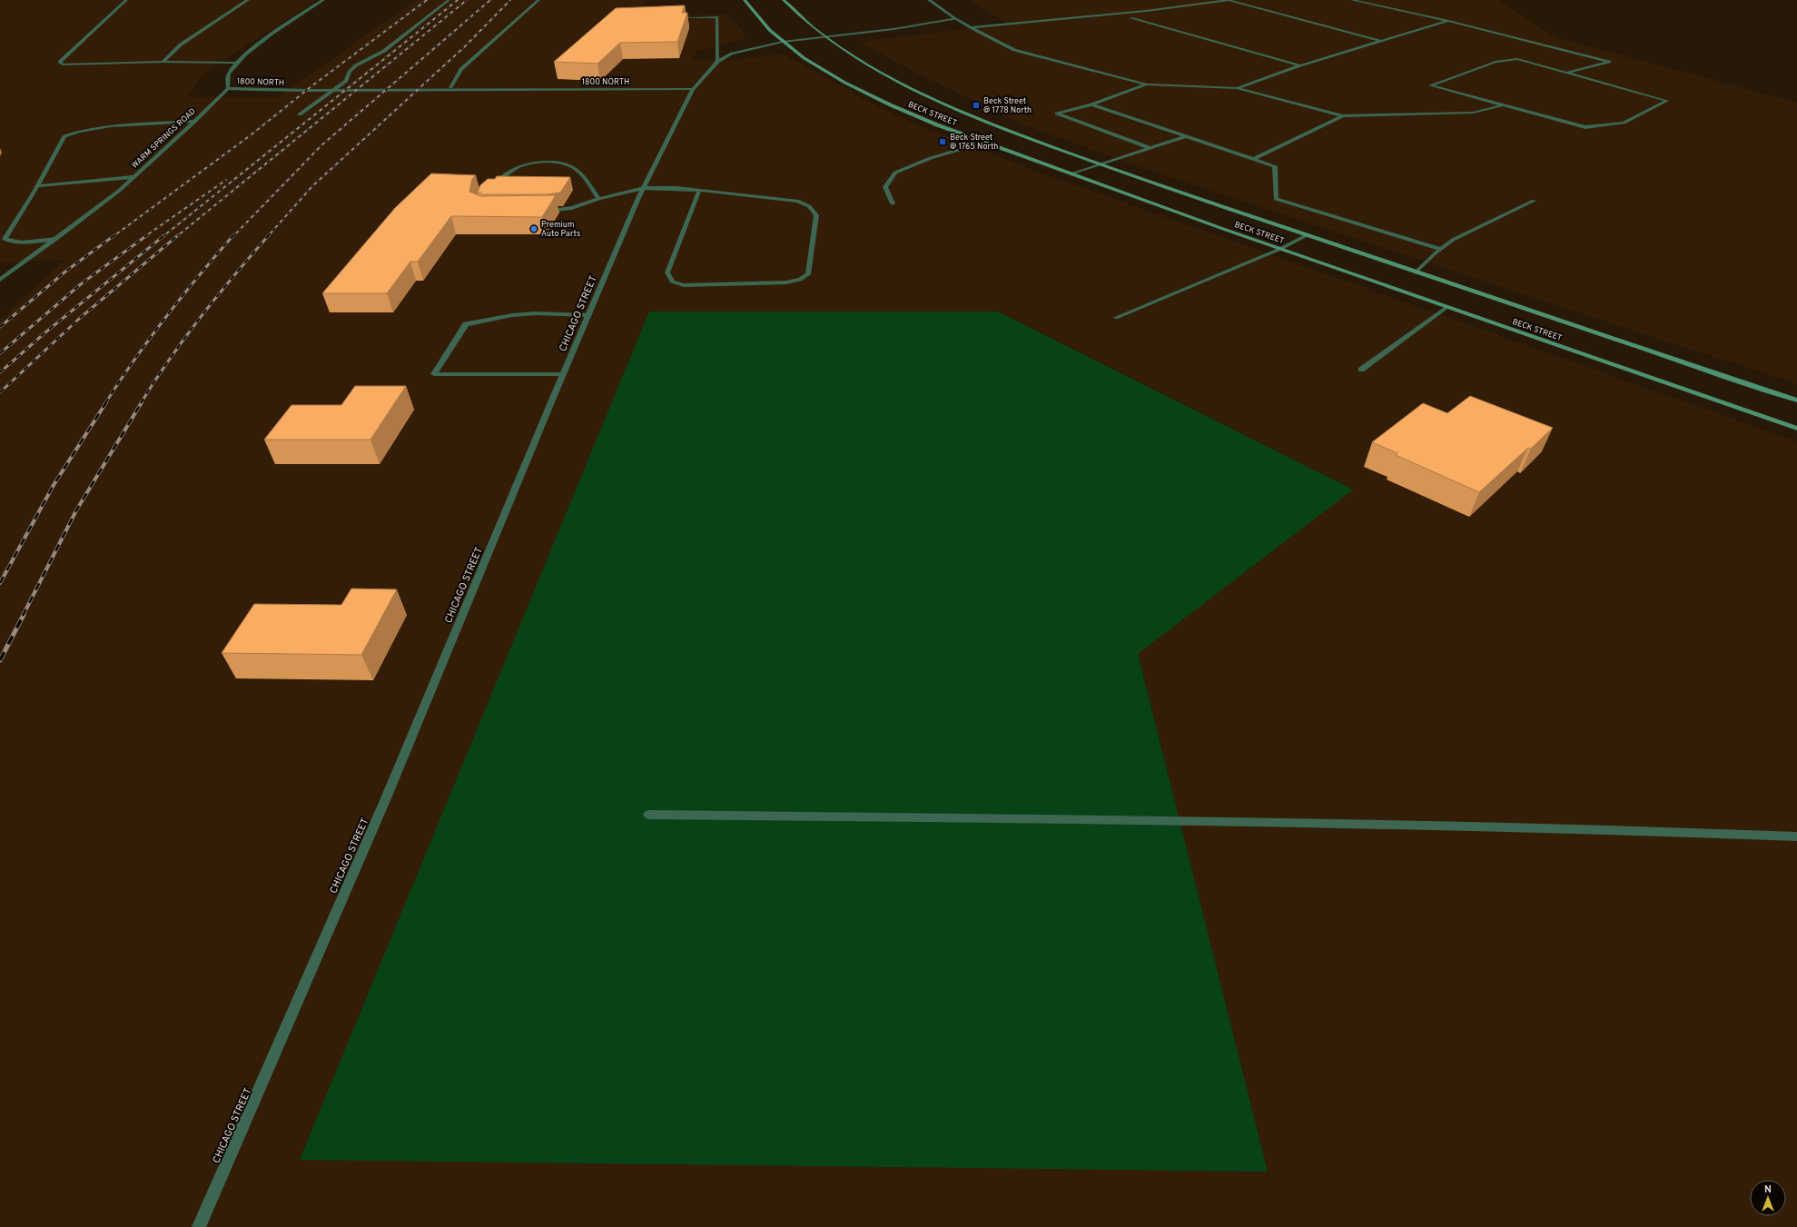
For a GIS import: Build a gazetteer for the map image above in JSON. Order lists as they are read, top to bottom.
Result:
{
  "streets": {
    "main road": ["BECK STREET"],
    "street": ["1800 NORTH", "WARM SPRINGS ROAD", "CHICAGO STREET"]
  },
  "crossings": [
    ["1800 NORTH", "WARM SPRINGS ROAD"],
    ["1800 NORTH", "CHICAGO STREET"],
    ["BECK STREET", "CHICAGO STREET"]
  ],
  "places": {
    "transit": ["Beck Street @ 1778 North", "Beck Street @ 1765 North"],
    "other": ["Premium Auto Parts"]
  },
  "north": "top"
}
